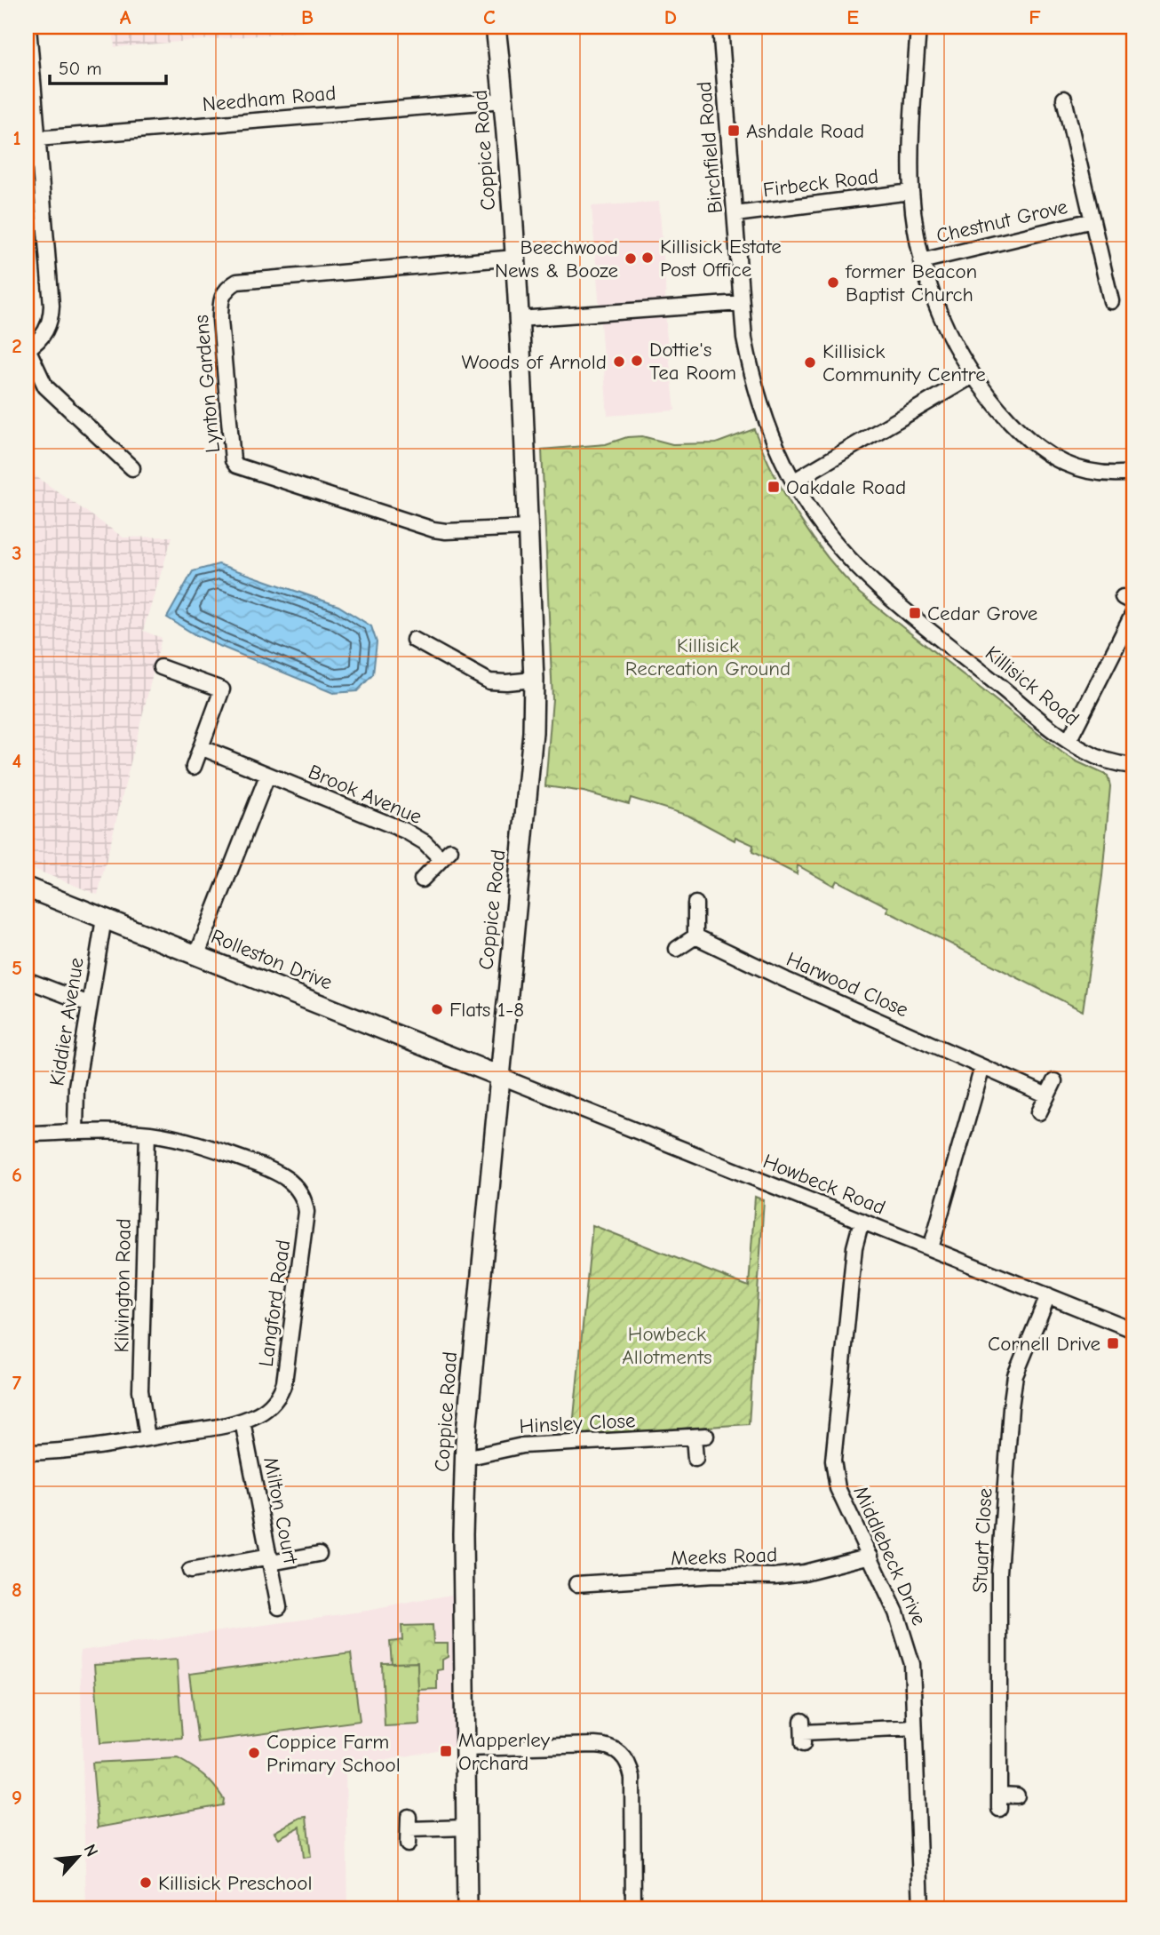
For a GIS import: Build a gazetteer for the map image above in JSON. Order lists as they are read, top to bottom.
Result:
{
  "streets": {
    "street": [
      "Needham Road",
      "Birchfield Road",
      "Coppice Road",
      "Firbeck Road",
      "Chestnut Grove",
      "Lynton Gardens",
      "Killisick Road",
      "Brook Avenue",
      "Rolleston Drive",
      "Harwood Close",
      "Kiddier Avenue",
      "Howbeck Road",
      "Kilvington Road",
      "Langford Road",
      "Hinsley Close",
      "Milton Court",
      "Stuart Close",
      "Middlebeck Drive",
      "Meeks Road"
    ]
  },
  "crossings": [
    ["Needham Road", "Coppice Road"],
    ["Birchfield Road", "Firbeck Road"],
    ["Birchfield Road", "Killisick Road"],
    ["Coppice Road", "Lynton Gardens"],
    ["Coppice Road", "Rolleston Drive"],
    ["Coppice Road", "Howbeck Road"],
    ["Coppice Road", "Hinsley Close"],
    ["Rolleston Drive", "Kiddier Avenue"],
    ["Rolleston Drive", "Howbeck Road"],
    ["Kiddier Avenue", "Langford Road"],
    ["Howbeck Road", "Stuart Close"],
    ["Howbeck Road", "Middlebeck Drive"],
    ["Kilvington Road", "Langford Road"],
    ["Langford Road", "Milton Court"],
    ["Middlebeck Drive", "Meeks Road"]
  ],
  "parks": ["Killisick Recreation Ground", "Howbeck Allotments"],
  "places": {
    "transit": [
      "Ashdale Road",
      "Oakdale Road",
      "Cedar Grove",
      "Cornell Drive",
      "Mapperley Orchard"
    ],
    "other": [
      "Killisick Estate Post Office",
      "Beechwood News & Booze",
      "former Beacon Baptist Church",
      "Dottie's Tea Room",
      "Woods of Arnold",
      "Killisick Community Centre",
      "Flats 1-8",
      "Coppice Farm Primary School",
      "Killisick Preschool"
    ]
  },
  "scale_bar": "50 m",
  "north": "top right",
  "grid": {
    "columns": [
      "A",
      "B",
      "C",
      "D",
      "E",
      "F"
    ],
    "rows": [
      "1",
      "2",
      "3",
      "4",
      "5",
      "6",
      "7",
      "8",
      "9"
    ]
  }
}
